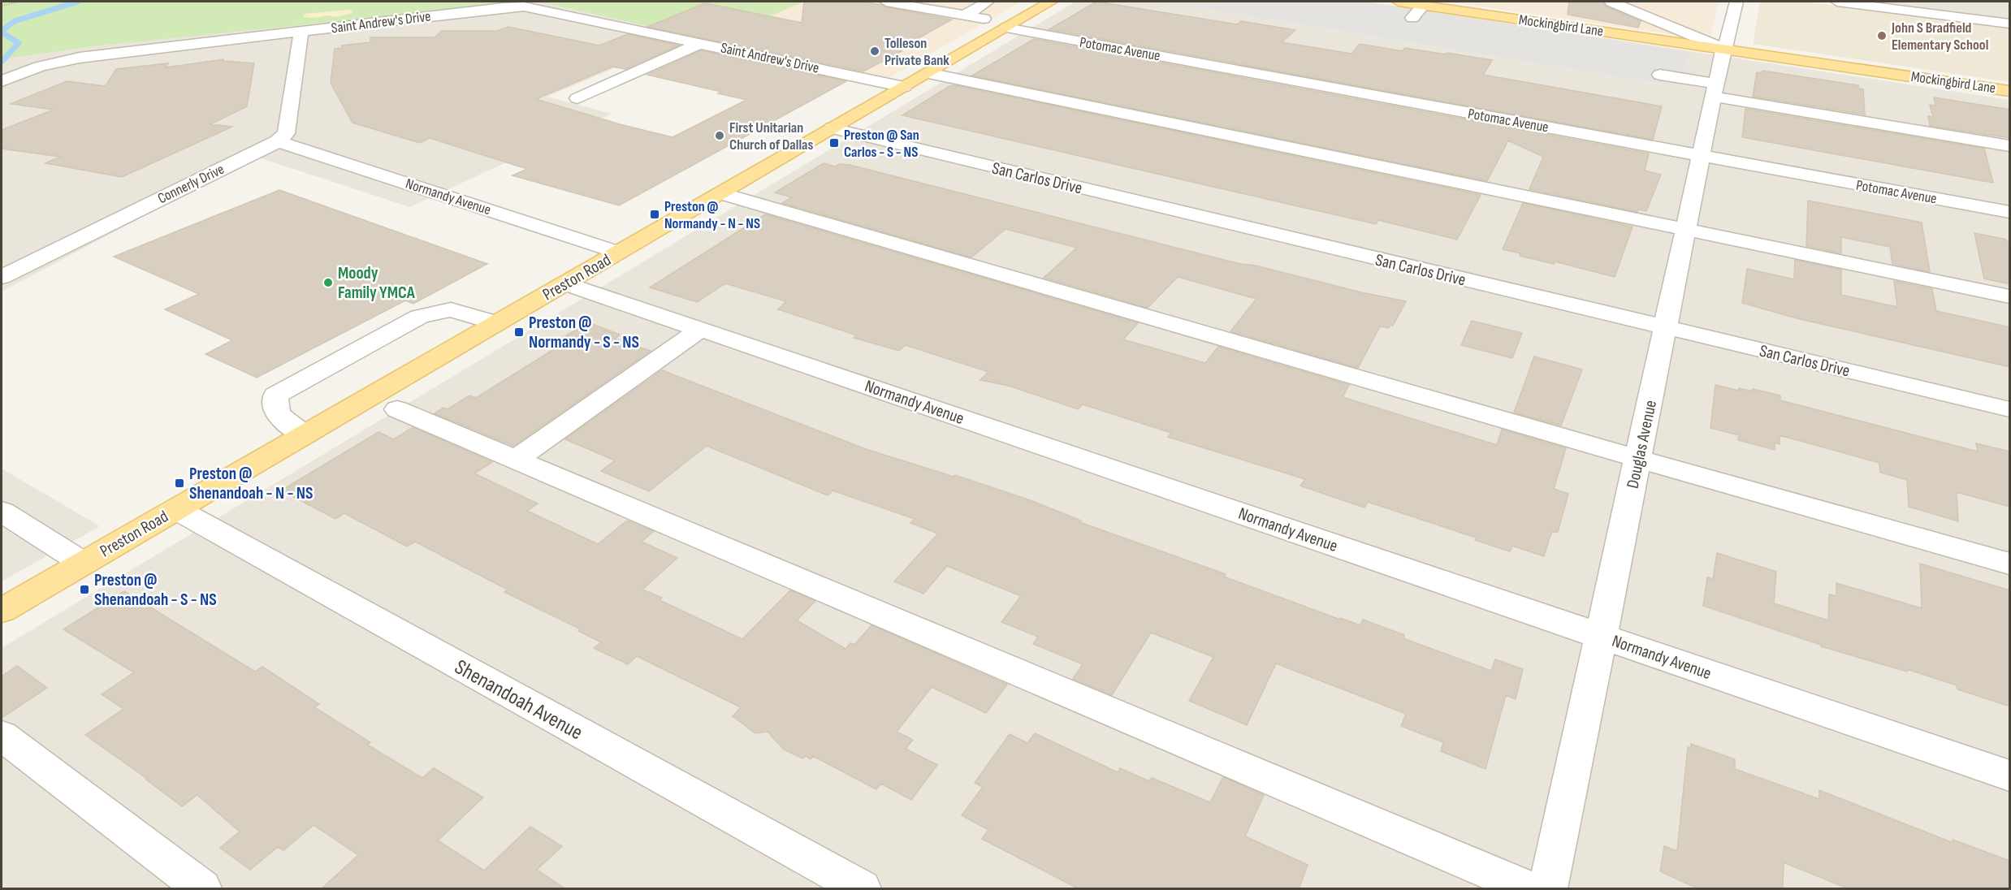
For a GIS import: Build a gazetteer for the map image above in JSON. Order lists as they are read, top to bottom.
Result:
{
  "streets": {
    "main road": ["Mockingbird Lane", "Preston Road"],
    "street": [
      "Saint Andrew's Drive",
      "Potomac Avenue",
      "San Carlos Drive",
      "Connerly Drive",
      "Normandy Avenue",
      "Douglas Avenue",
      "Shenandoah Avenue"
    ]
  },
  "crossings": [
    ["Saint Andrew's Drive", "Preston Road"],
    ["Mockingbird Lane", "Douglas Avenue"],
    ["Potomac Avenue", "Preston Road"],
    ["Potomac Avenue", "Douglas Avenue"],
    ["San Carlos Drive", "Preston Road"],
    ["San Carlos Drive", "Douglas Avenue"],
    ["Connerly Drive", "Normandy Avenue"],
    ["Normandy Avenue", "Preston Road"],
    ["Normandy Avenue", "Douglas Avenue"],
    ["Preston Road", "Shenandoah Avenue"]
  ],
  "places": {
    "other": [
      "John S Bradfield Elementary School",
      "Tolleson Private Bank",
      "First Unitarian Church of Dallas",
      "Moody Family YMCA"
    ],
    "transit": [
      "Preston @ San Carlos - S - NS",
      "Preston @ Normandy - N - NS",
      "Preston @ Normandy - S - NS",
      "Preston @ Shenandoah - N - NS",
      "Preston @ Shenandoah - S - NS"
    ]
  }
}
